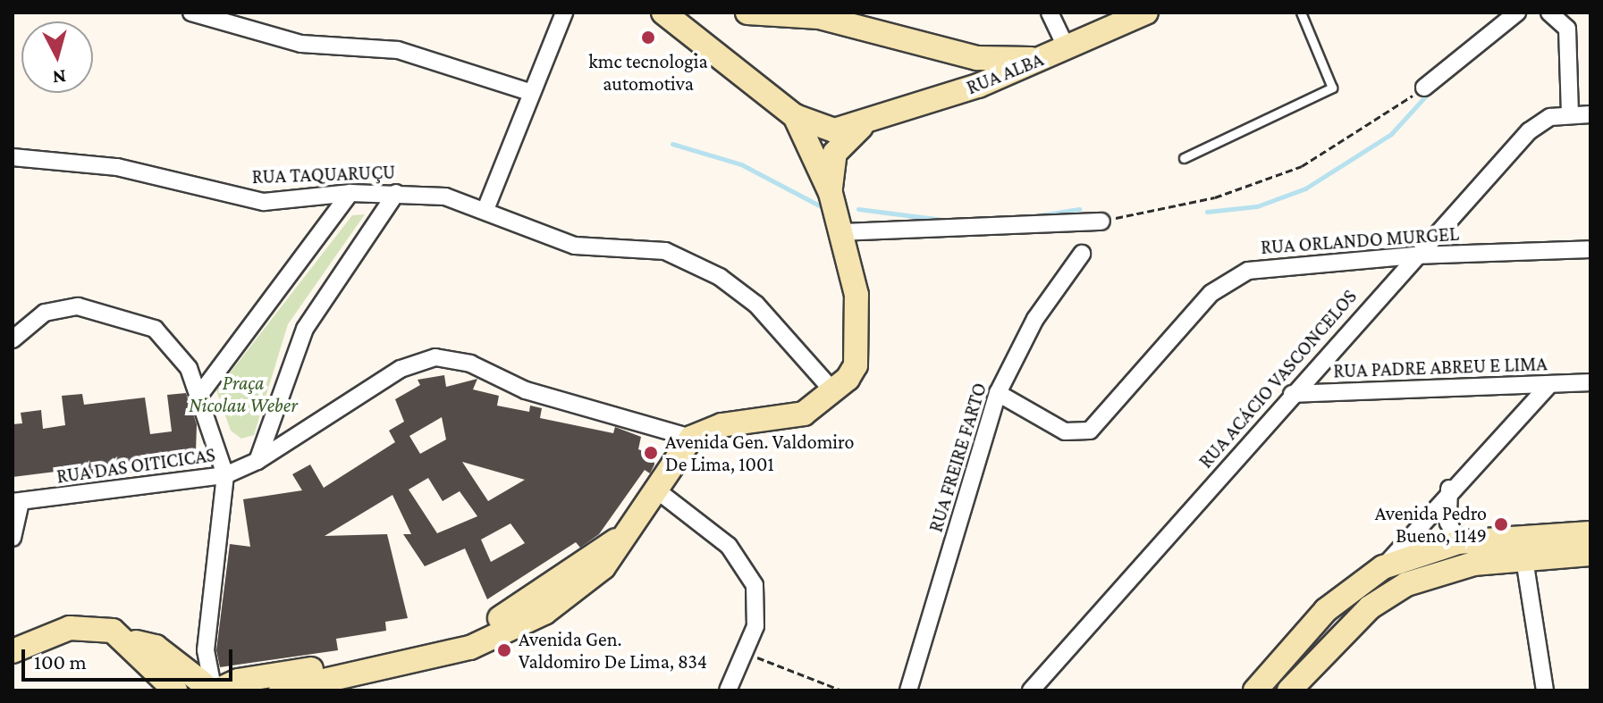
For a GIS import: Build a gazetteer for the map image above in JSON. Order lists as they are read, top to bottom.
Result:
{
  "streets": {
    "street": [
      "RUA ALBA",
      "RUA TAQUARUÇU",
      "RUA ORLANDO MURGEL",
      "RUA PADRE ABREU E LIMA",
      "RUA ACÁCIO VASCONCELOS",
      "RUA FREIRE FARTO",
      "RUA DAS OITICICAS"
    ]
  },
  "crossings": [
    ["RUA ORLANDO MURGEL", "RUA ACÁCIO VASCONCELOS"],
    ["RUA ORLANDO MURGEL", "RUA FREIRE FARTO"],
    ["RUA PADRE ABREU E LIMA", "RUA ACÁCIO VASCONCELOS"]
  ],
  "parks": ["Praça Nicolau Weber"],
  "places": [
    "kmc tecnologia automotiva",
    "Avenida Gen. Valdomiro De Lima, 1001",
    "Avenida Pedro Bueno, 1149",
    "Avenida Gen. Valdomiro De Lima, 834"
  ],
  "scale_bar": "100 m",
  "north": "bottom"
}
